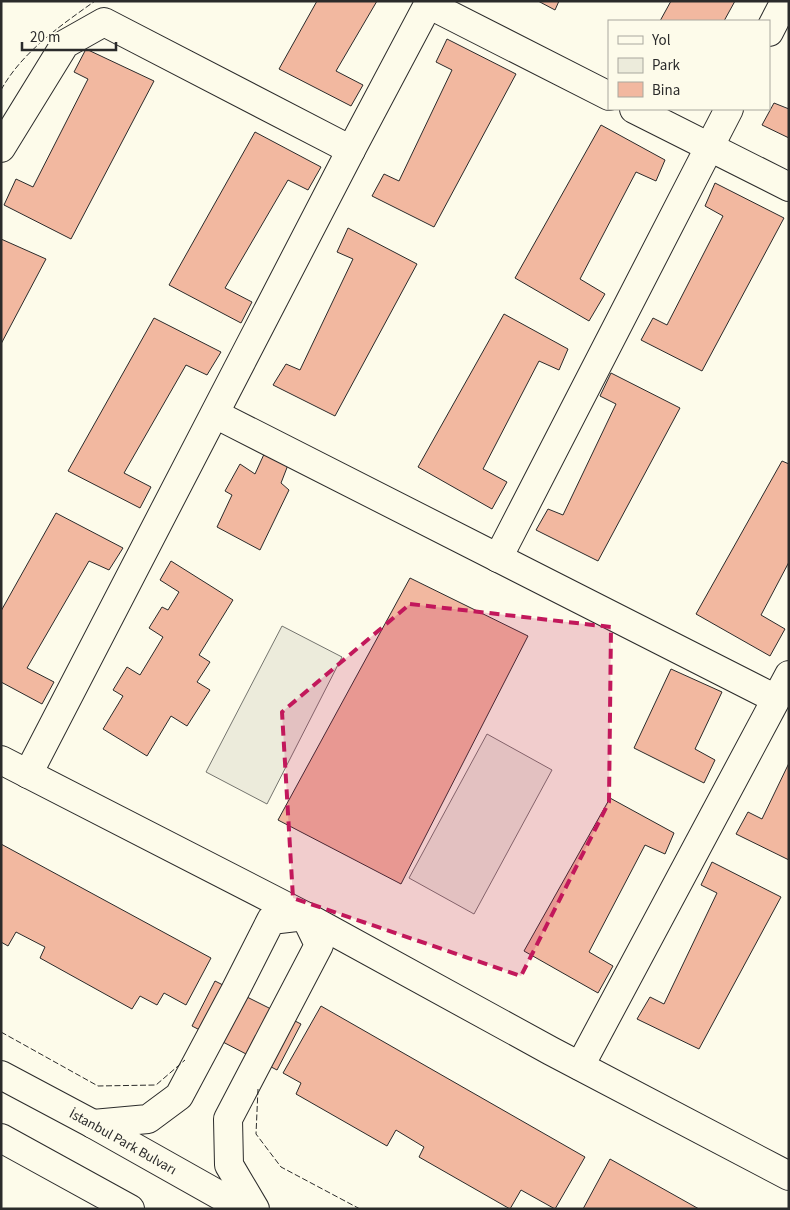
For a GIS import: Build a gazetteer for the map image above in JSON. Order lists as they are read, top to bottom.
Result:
{
  "streets": {
    "main road": ["İstanbul Park Bulvarı"]
  },
  "legend": ["Yol", "Park", "Bina"],
  "scale_bar": "20 m"
}
